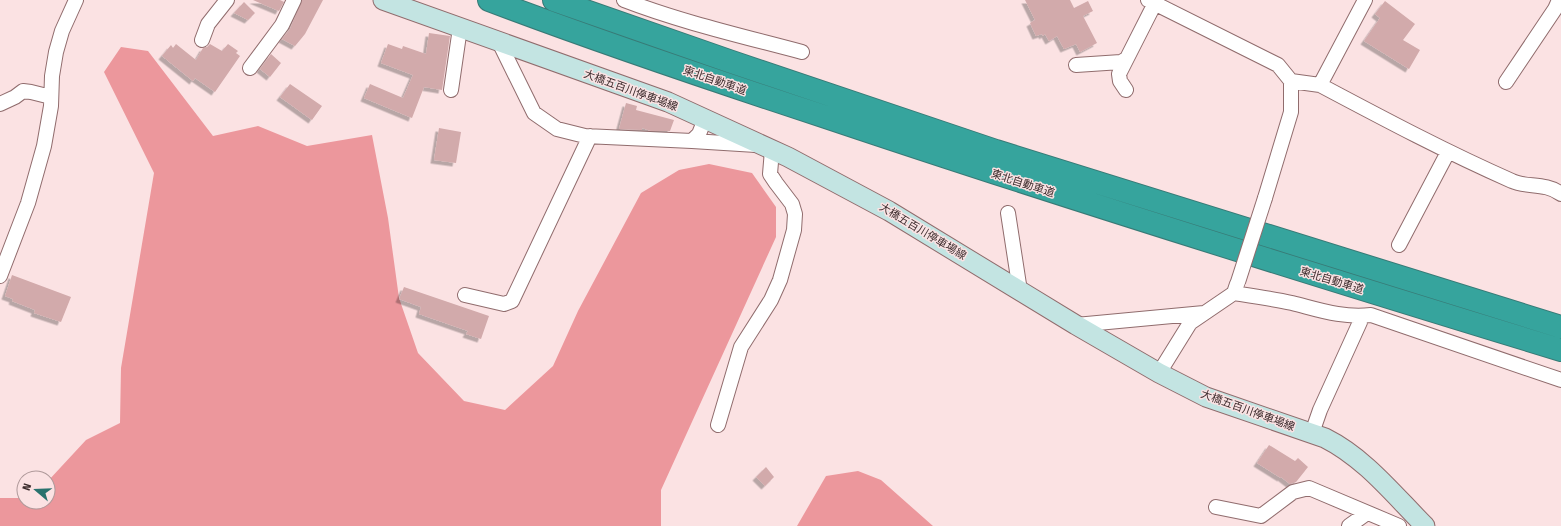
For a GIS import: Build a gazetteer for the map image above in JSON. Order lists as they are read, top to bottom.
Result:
{
  "streets": {
    "highway": ["東北自動車道"],
    "main road": ["大橋五百川停車場線"]
  },
  "north": "left"
}
